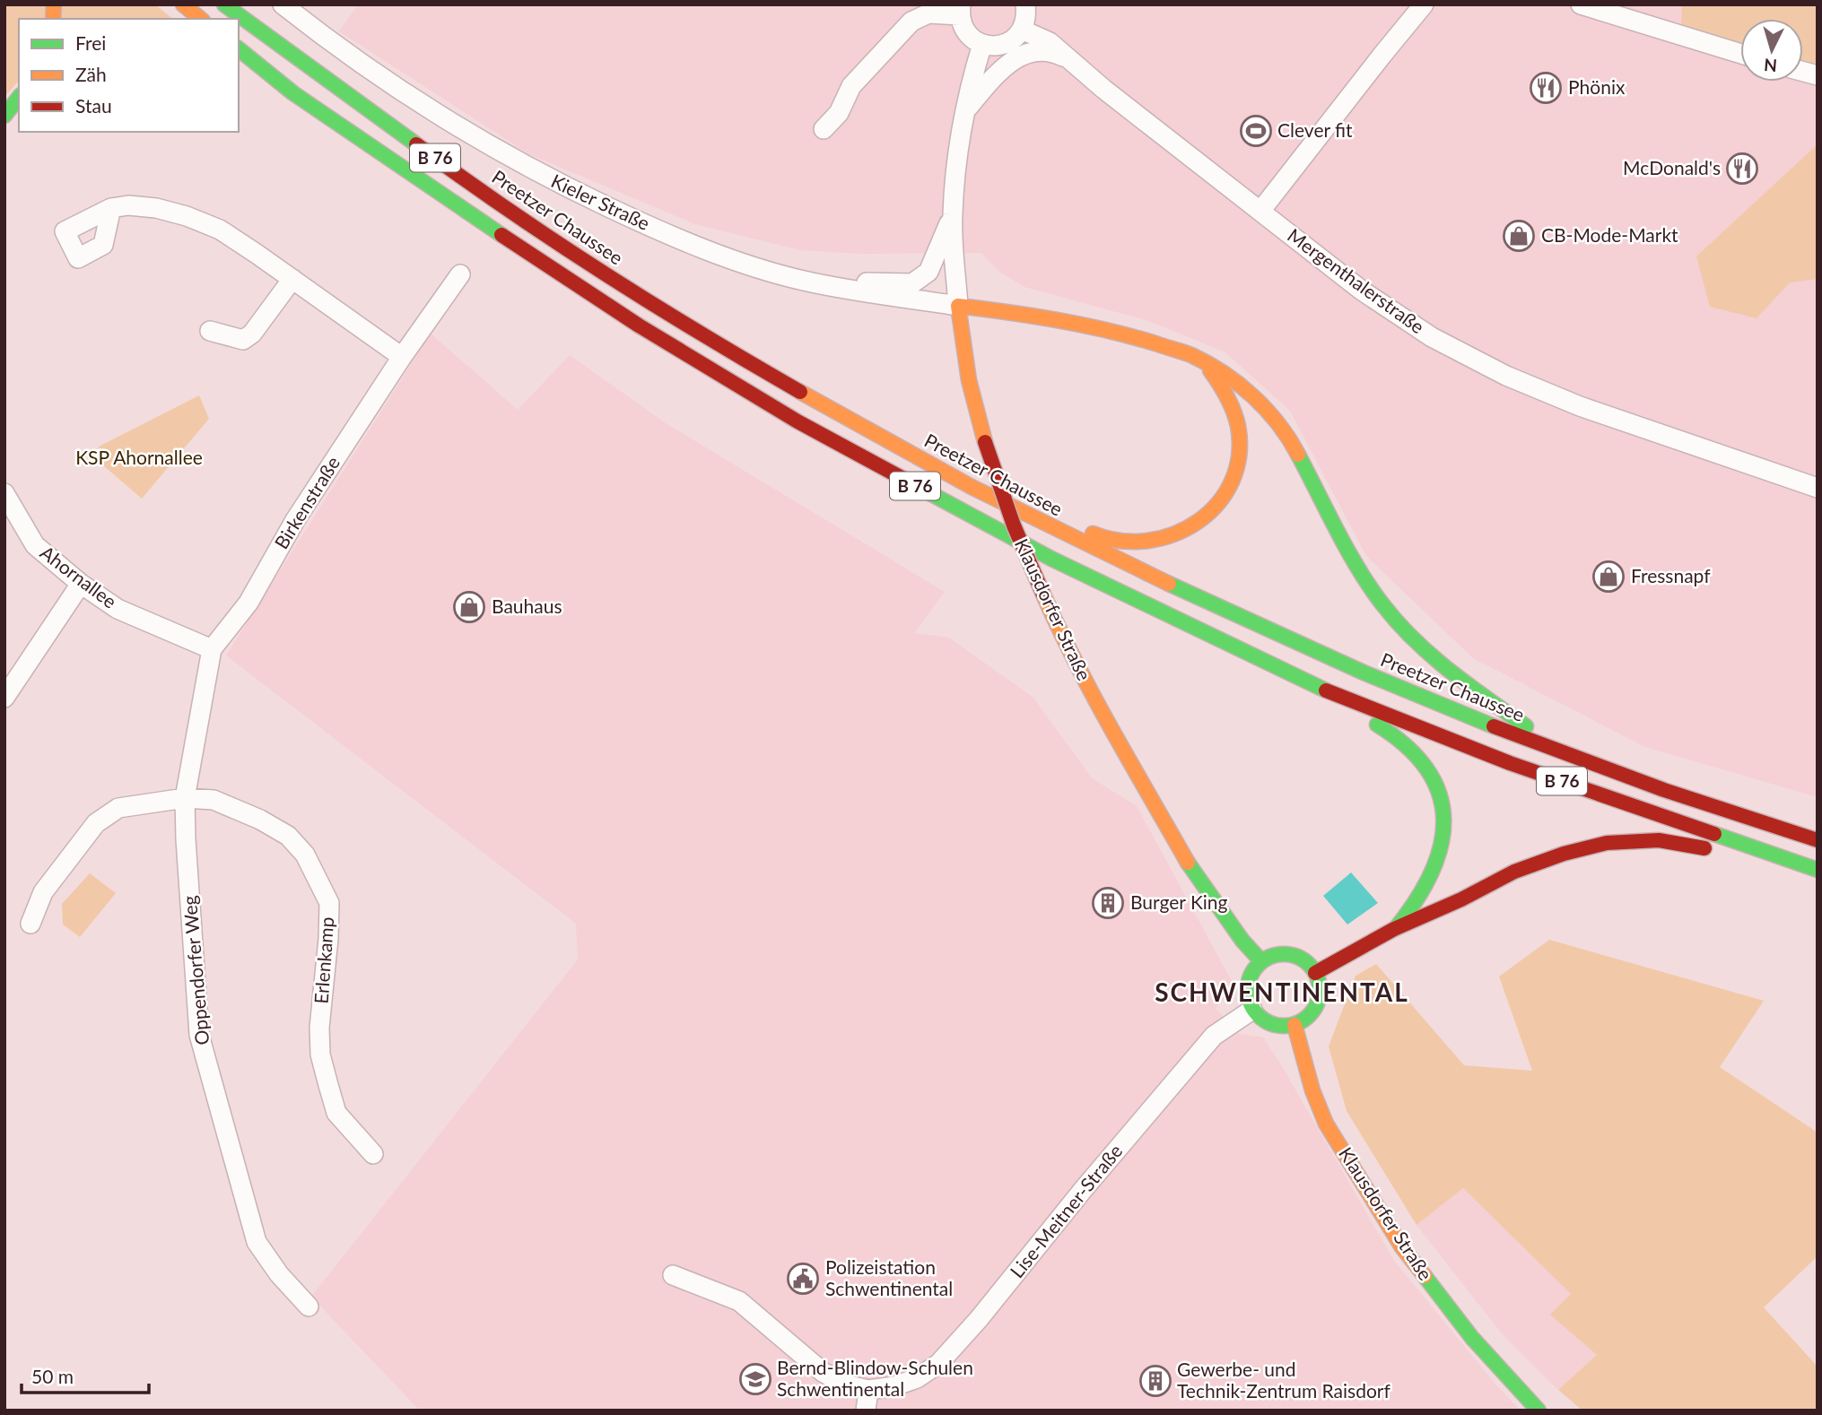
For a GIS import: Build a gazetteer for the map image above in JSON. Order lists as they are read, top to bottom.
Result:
{
  "streets": {
    "main road": ["B 76", "Preetzer Chaussee", "Klausdorfer Straße"],
    "street": [
      "Kieler Straße",
      "Mergenthalerstraße",
      "Birkenstraße",
      "Ahornallee",
      "Erlenkamp",
      "Oppendorfer Weg",
      "Lise-Meitner-Straße"
    ]
  },
  "crossings": [
    ["B 76", "Kieler Straße"],
    ["B 76", "Preetzer Chaussee"],
    ["B 76", "Klausdorfer Straße"],
    ["B 76", "Lise-Meitner-Straße"],
    ["Kieler Straße", "Klausdorfer Straße"],
    ["Mergenthalerstraße", "Klausdorfer Straße"],
    ["Birkenstraße", "Ahornallee"],
    ["Birkenstraße", "Oppendorfer Weg"],
    ["Ahornallee", "Oppendorfer Weg"],
    ["Klausdorfer Straße", "Lise-Meitner-Straße"],
    ["Erlenkamp", "Oppendorfer Weg"]
  ],
  "districts": ["SCHWENTINENTAL"],
  "parks": ["KSP Ahornallee"],
  "places": {
    "restaurant": ["Phönix", "McDonald's"],
    "sports": ["Clever fit"],
    "shop": ["CB-Mode-Markt", "Fressnapf", "Bauhaus"],
    "building": ["Burger King", "Gewerbe- und Technik-Zentrum Raisdorf"],
    "public building": ["Polizeistation Schwentinental"],
    "school or university": ["Bernd-Blindow-Schulen Schwentinental"]
  },
  "legend": ["Frei", "Zäh", "Stau"],
  "scale_bar": "50 m",
  "north": "bottom"
}
